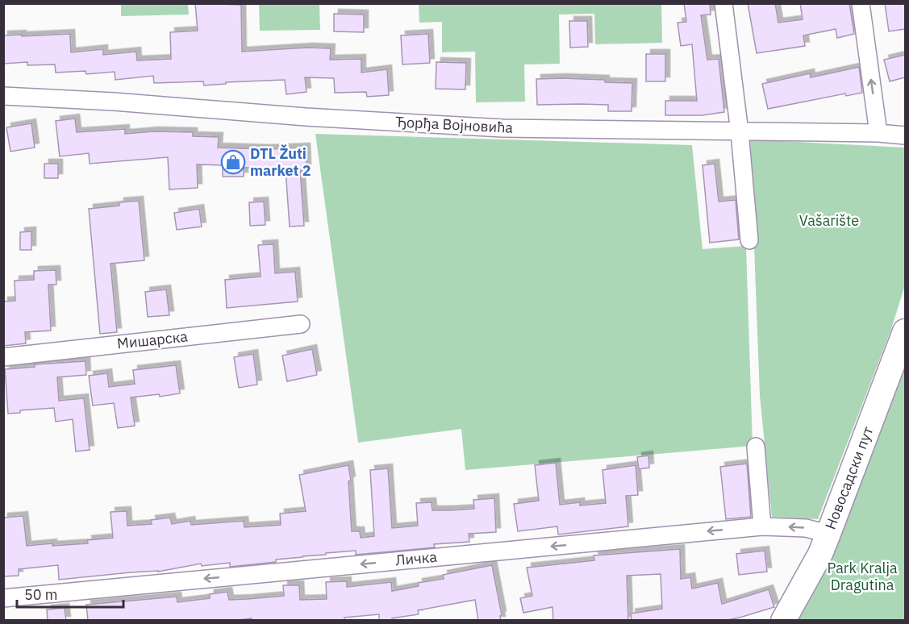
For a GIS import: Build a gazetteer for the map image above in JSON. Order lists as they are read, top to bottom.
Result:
{
  "streets": {
    "main road": ["Новосадски пут"],
    "street": ["Ђорђа Војновића", "Мишарска", "Личка"]
  },
  "crossings": [
    ["Новосадски пут", "Личка"]
  ],
  "one_way": ["Личка"],
  "parks": ["Vašarište", "Park Kralja Dragutina"],
  "places": {
    "shop": ["DTL Žuti market 2"]
  },
  "scale_bar": "50 m"
}
